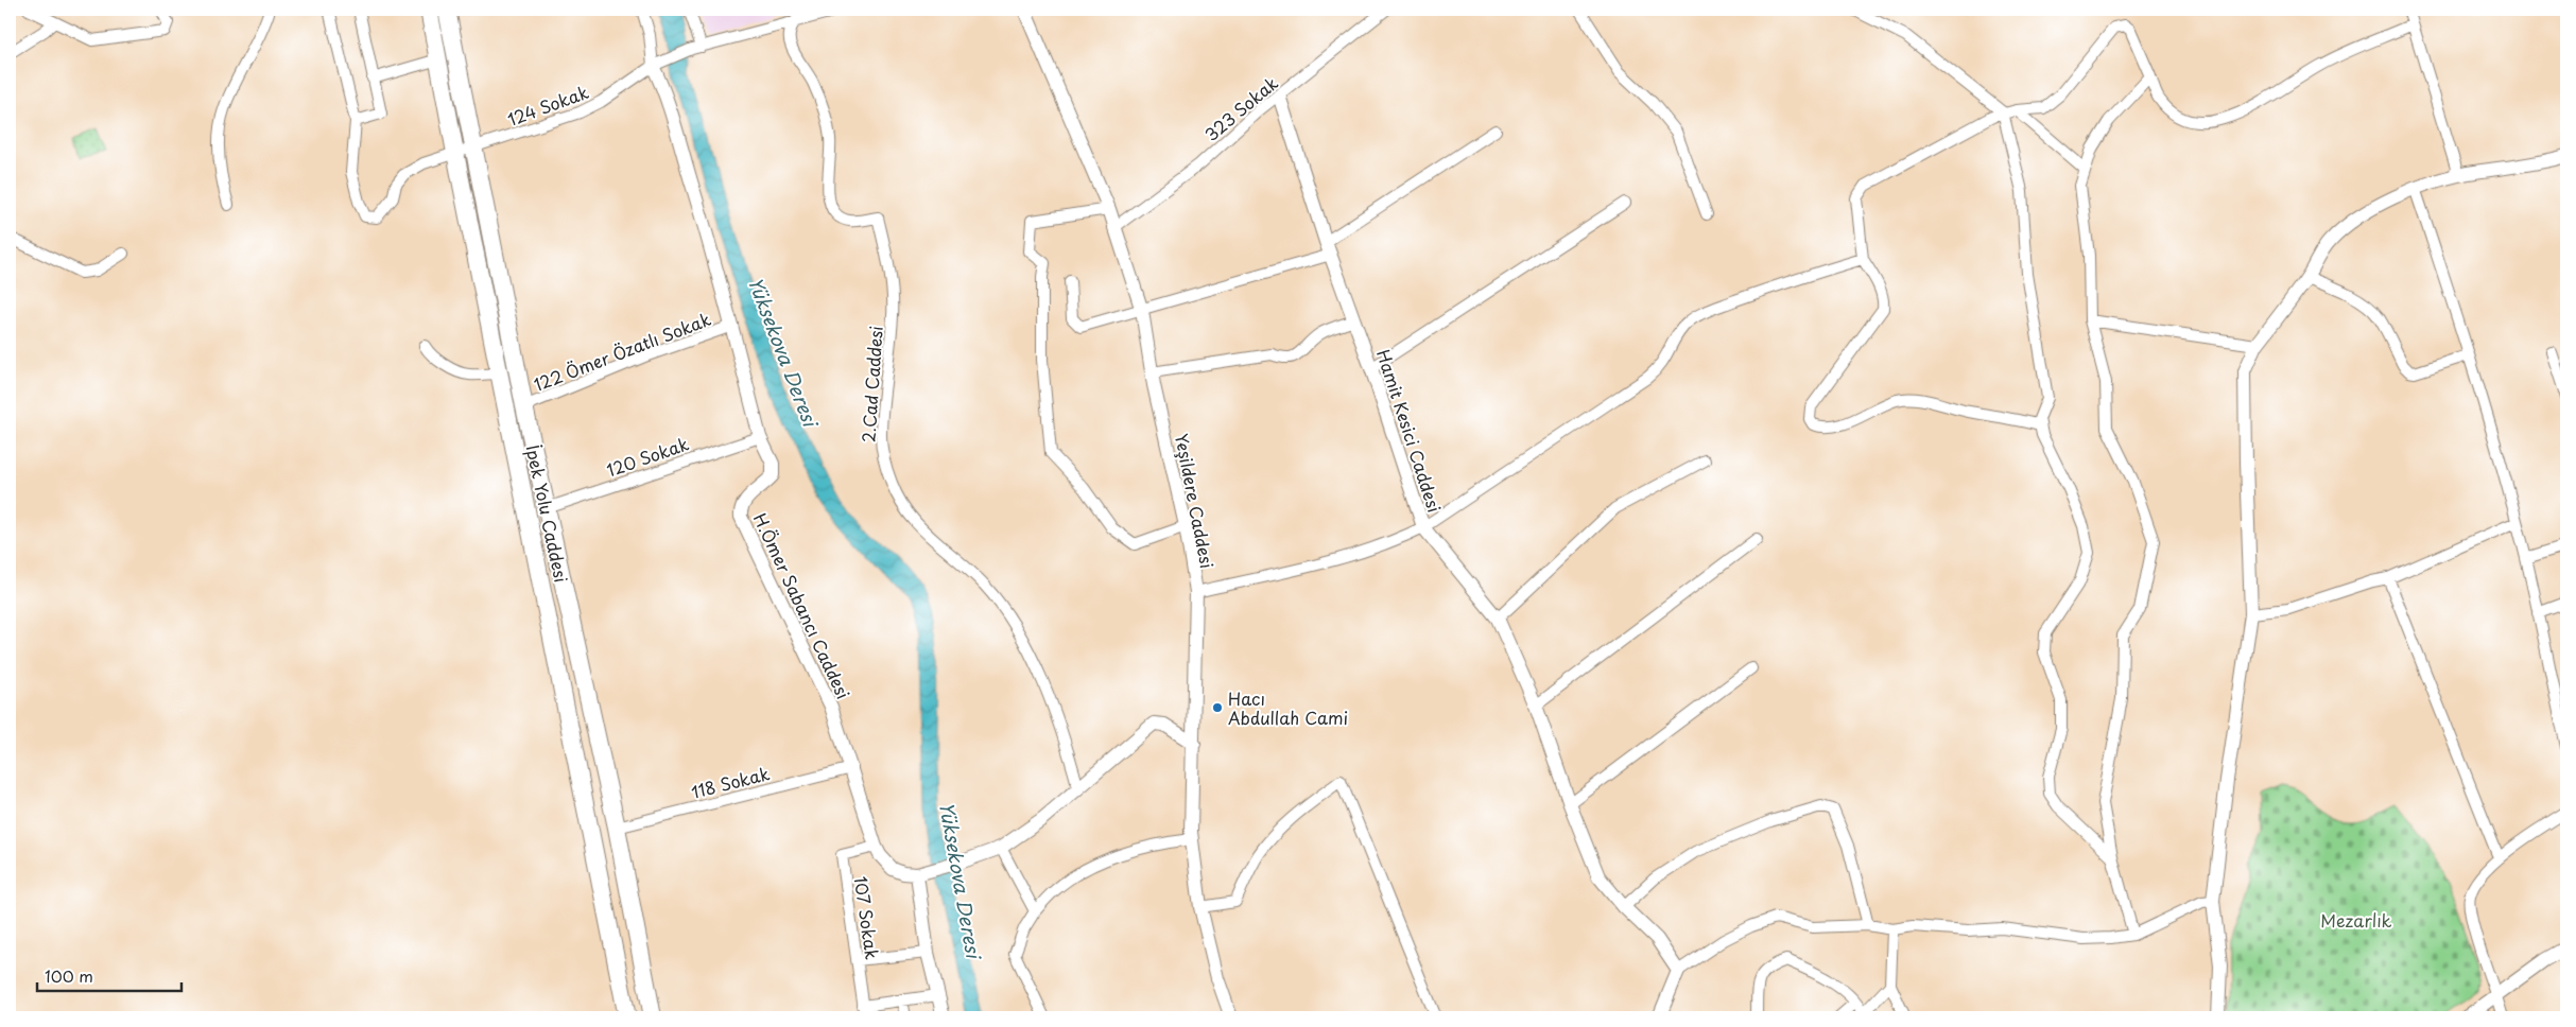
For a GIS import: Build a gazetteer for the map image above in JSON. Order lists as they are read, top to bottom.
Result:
{
  "streets": {
    "highway": ["İpek Yolu Caddesi"],
    "street": [
      "124 Sokak",
      "323 Sokak",
      "122 Ömer Özatlı Sokak",
      "2.Cad Caddesi",
      "Hamit Kesici Caddesi",
      "120 Sokak",
      "Yeşildere Caddesi",
      "H.Ömer Sabancı Caddesi",
      "118 Sokak",
      "107 Sokak"
    ]
  },
  "crossings": [
    ["124 Sokak", "2.Cad Caddesi"],
    ["124 Sokak", "İpek Yolu Caddesi"],
    ["124 Sokak", "H.Ömer Sabancı Caddesi"],
    ["323 Sokak", "Hamit Kesici Caddesi"],
    ["323 Sokak", "Yeşildere Caddesi"],
    ["122 Ömer Özatlı Sokak", "İpek Yolu Caddesi"],
    ["122 Ömer Özatlı Sokak", "H.Ömer Sabancı Caddesi"],
    ["120 Sokak", "İpek Yolu Caddesi"],
    ["120 Sokak", "H.Ömer Sabancı Caddesi"],
    ["İpek Yolu Caddesi", "118 Sokak"],
    ["H.Ömer Sabancı Caddesi", "118 Sokak"],
    ["H.Ömer Sabancı Caddesi", "107 Sokak"]
  ],
  "water": ["Yüksekova Deresi"],
  "parks": ["Mezarlık"],
  "places": ["Hacı Abdullah Cami"],
  "scale_bar": "100 m"
}
